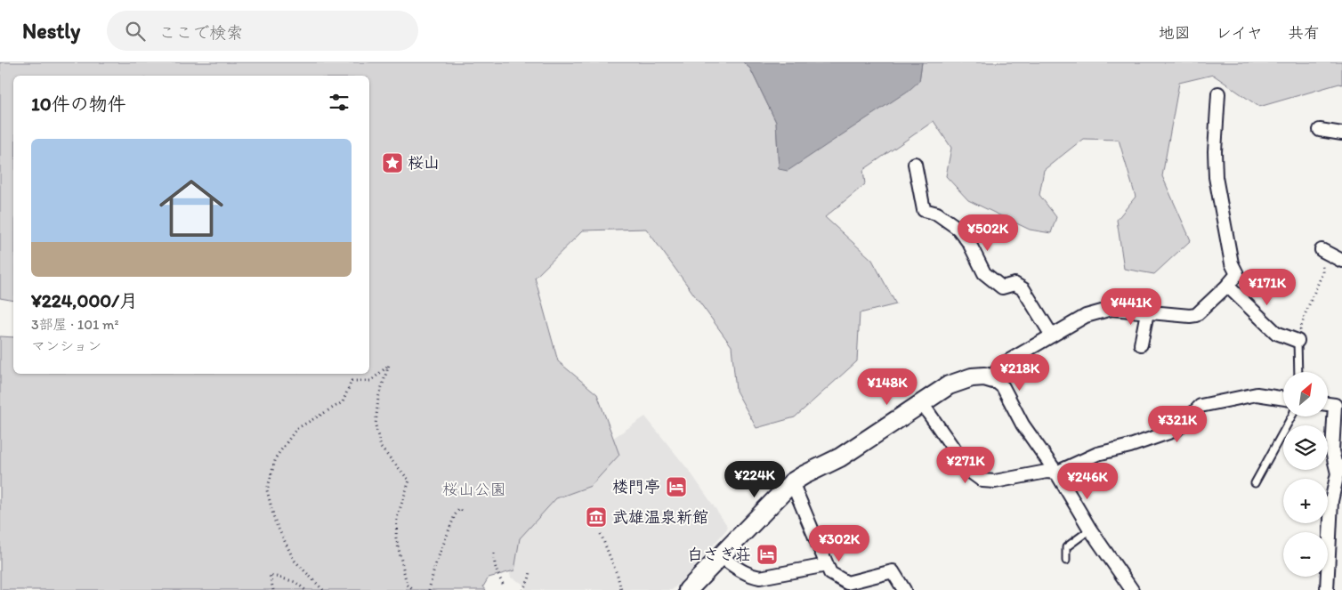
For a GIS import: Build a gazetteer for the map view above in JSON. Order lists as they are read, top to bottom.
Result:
{
  "parks": ["桜山公園"],
  "places": {
    "place": ["桜山"],
    "hotel": ["楼門亭", "白さぎ荘"],
    "museum": ["武雄温泉新館"]
  },
  "north": "top right",
  "page": {
    "header": "Nestly",
    "search": "ここで検索",
    "nav": ["地図", "レイヤ", "共有"],
    "heading": "10件の物件",
    "list": [
      {
        "name": "¥224,000/月",
        "note": "3部屋 · 101 m² · マンション"
      }
    ],
    "price": [
      "¥502K",
      "¥171K",
      "¥441K",
      "¥218K",
      "¥148K",
      "¥321K",
      "¥271K",
      "¥224K",
      "¥246K",
      "¥302K"
    ],
    "map_buttons": ["+", "−"]
  }
}
